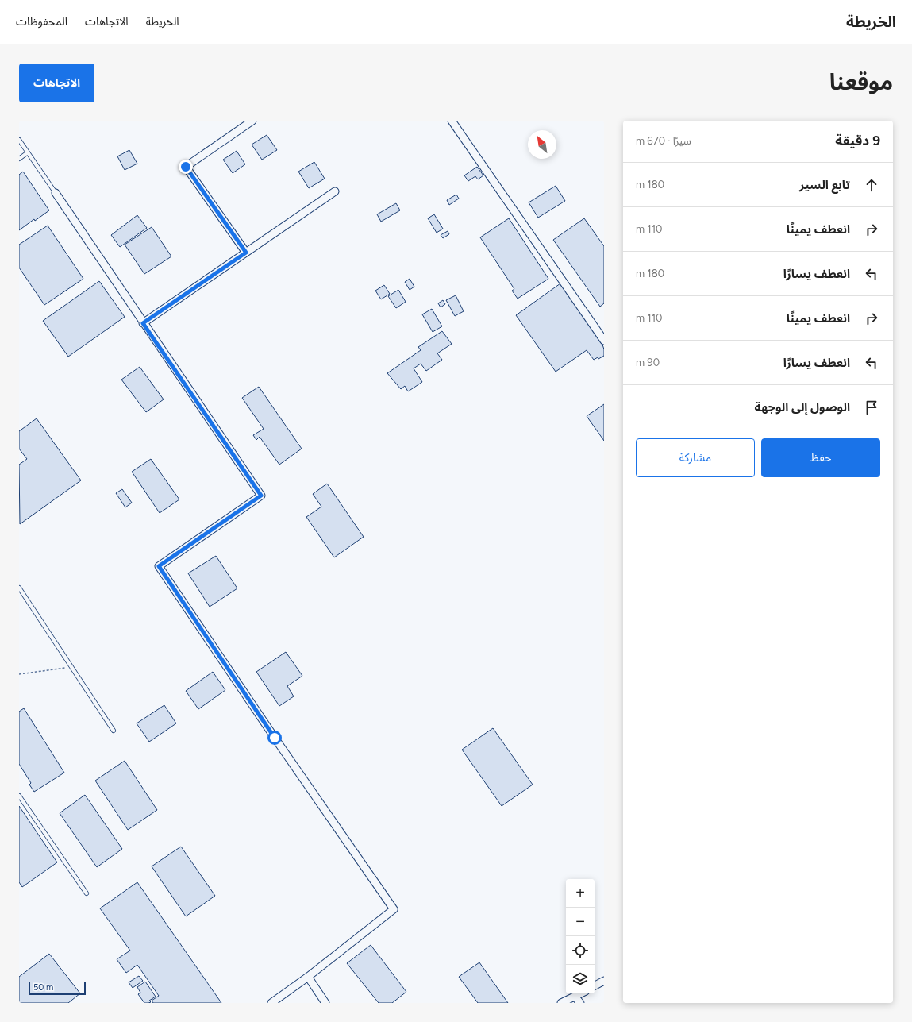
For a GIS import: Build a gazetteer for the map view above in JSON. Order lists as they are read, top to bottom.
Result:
{
  "scale_bar": "50 m",
  "north": "top left",
  "page": {
    "header": "الخريطة",
    "nav": ["الخريطة", "الاتجاهات", "المحفوظات"],
    "title": "موقعنا",
    "buttons": [
      "الاتجاهات",
      ["حفظ", "مشاركة"]
    ],
    "heading": ["9 دقيقة", "سيرًا · 670 m"],
    "list": [
      ["تابع السير", "180 m"],
      ["انعطف يمينًا", "110 m"],
      ["انعطف يسارًا", "180 m"],
      ["انعطف يمينًا", "110 m"],
      ["انعطف يسارًا", "90 m"],
      "الوصول إلى الوجهة"
    ],
    "map_buttons": ["+", "−"],
    "scale": "50 m"
  }
}
